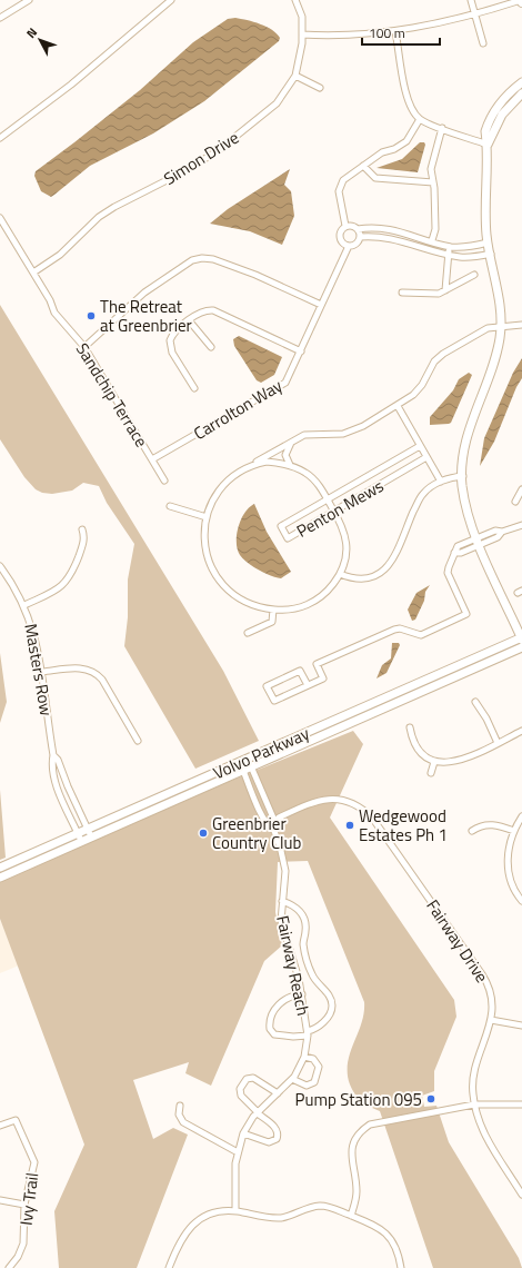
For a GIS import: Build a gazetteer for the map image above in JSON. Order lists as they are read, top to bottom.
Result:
{
  "streets": {
    "main road": ["Volvo Parkway"],
    "street": [
      "Simon Drive",
      "Sandchip Terrace",
      "Carrolton Way",
      "Penton Mews",
      "Masters Row",
      "Fairway Drive",
      "Fairway Reach",
      "Ivy Trail"
    ]
  },
  "crossings": [
    ["Simon Drive", "Sandchip Terrace"],
    ["Sandchip Terrace", "Carrolton Way"],
    ["Masters Row", "Volvo Parkway"],
    ["Volvo Parkway", "Fairway Reach"]
  ],
  "places": [
    "The Retreat at Greenbrier",
    "Wedgewood Estates Ph 1",
    "Greenbrier Country Club",
    "Pump Station 095"
  ],
  "scale_bar": "100 m",
  "north": "top left"
}
